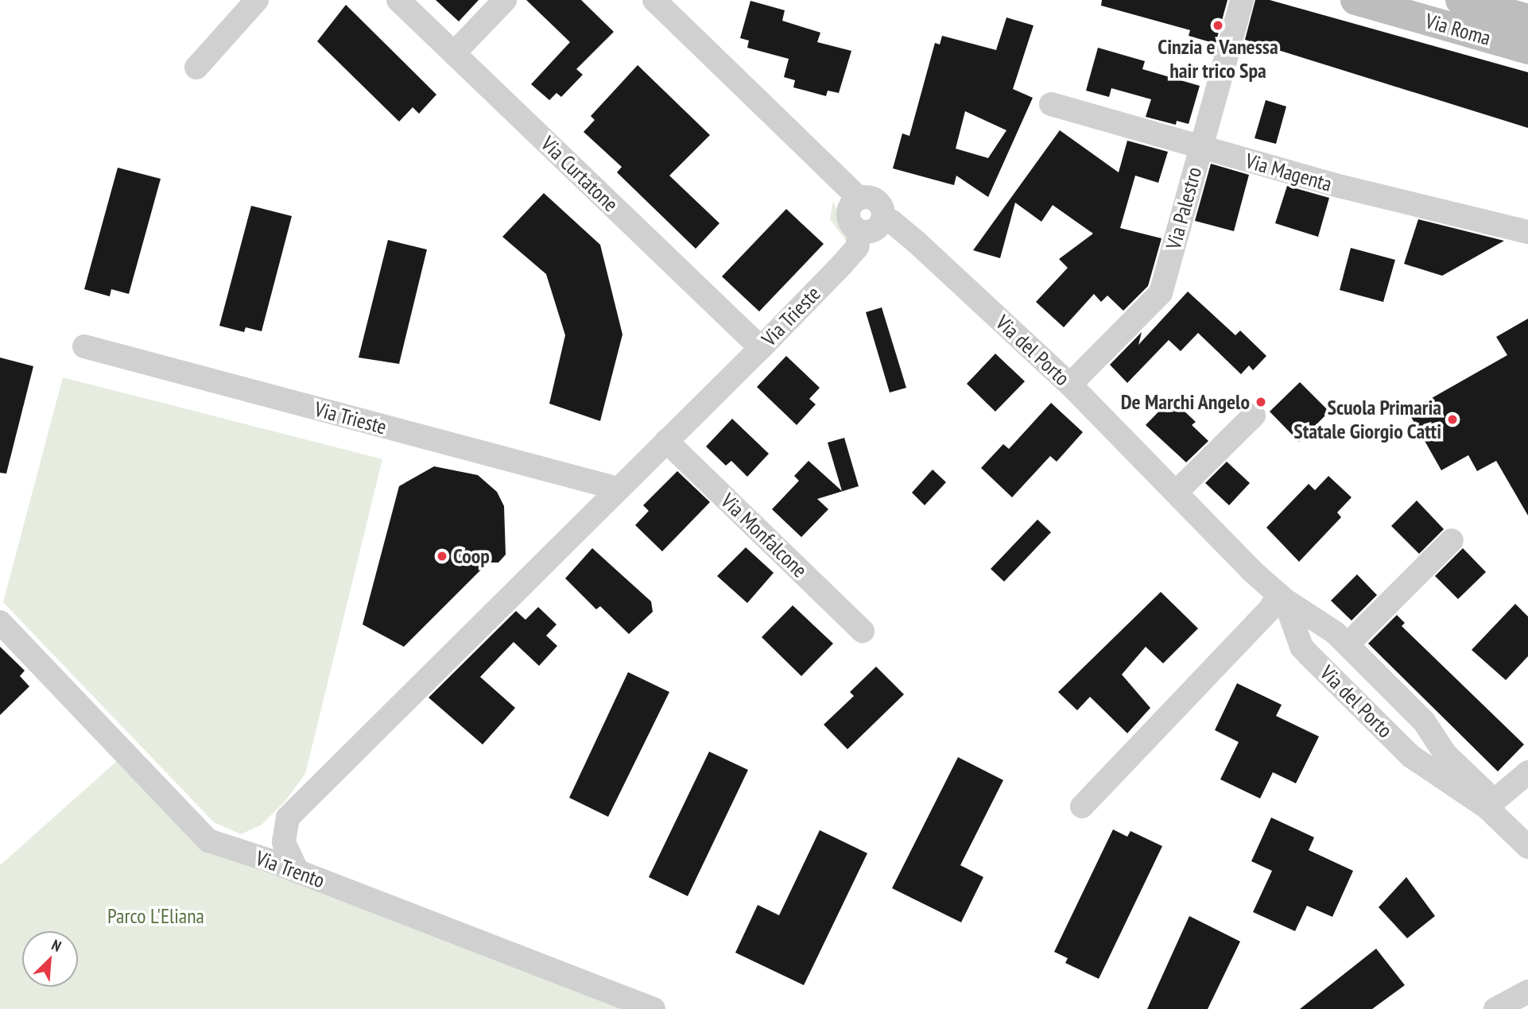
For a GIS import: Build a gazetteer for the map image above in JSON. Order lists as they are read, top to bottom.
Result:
{
  "streets": {
    "main road": ["Via Roma"],
    "street": [
      "Via Magenta",
      "Via Curtatone",
      "Via Palestro",
      "Via Trieste",
      "Via del Porto",
      "Via Monfalcone",
      "Via Trento"
    ]
  },
  "crossings": [
    ["Via Magenta", "Via Palestro"],
    ["Via Curtatone", "Via Trieste"],
    ["Via Palestro", "Via del Porto"],
    ["Via Trieste", "Via del Porto"],
    ["Via Trieste", "Via Monfalcone"],
    ["Via Trieste", "Via Trento"]
  ],
  "parks": ["Parco L'Eliana"],
  "places": [
    "Cinzia e Vanessa hair trico Spa",
    "De Marchi Angelo",
    "Scuola Primaria Statale Giorgio Catti",
    "Coop"
  ],
  "north": "top right"
}
